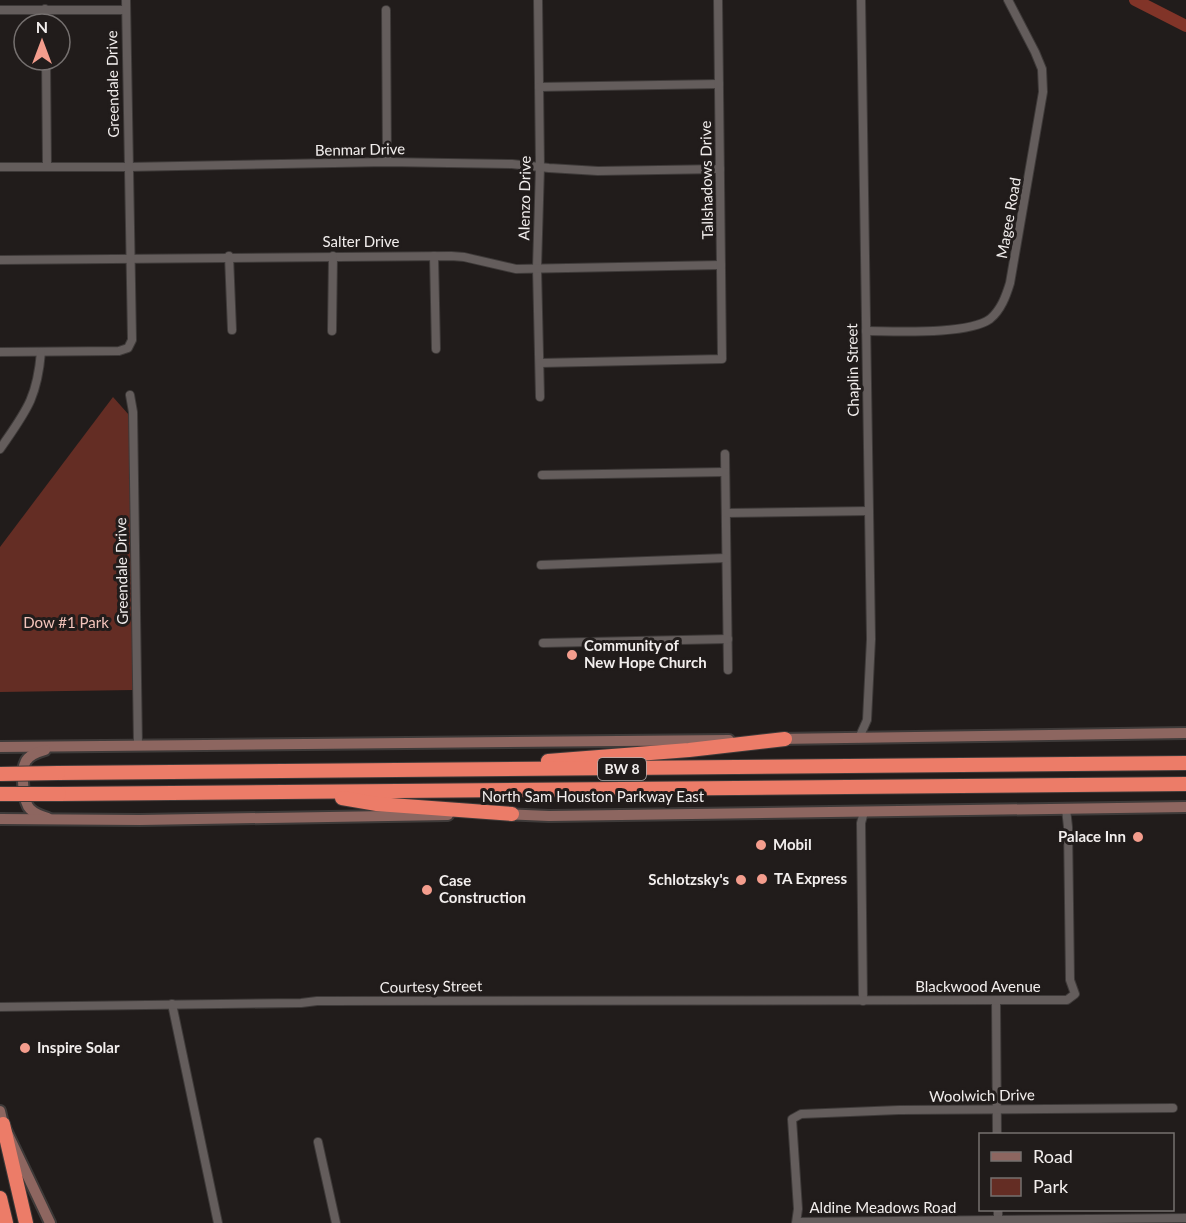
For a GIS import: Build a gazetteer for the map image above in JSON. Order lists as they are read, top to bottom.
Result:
{
  "streets": {
    "highway": ["BW 8", "North Sam Houston Parkway East"],
    "street": [
      "Greendale Drive",
      "Benmar Drive",
      "Tallshadows Drive",
      "Alenzo Drive",
      "Magee Road",
      "Salter Drive",
      "Chaplin Street",
      "Courtesy Street",
      "Blackwood Avenue",
      "Woolwich Drive",
      "Aldine Meadows Road"
    ]
  },
  "crossings": [
    ["Greendale Drive", "Benmar Drive"],
    ["Greendale Drive", "Salter Drive"],
    ["Benmar Drive", "Tallshadows Drive"],
    ["Benmar Drive", "Alenzo Drive"],
    ["Tallshadows Drive", "Alenzo Drive"],
    ["Tallshadows Drive", "Salter Drive"],
    ["Alenzo Drive", "Salter Drive"],
    ["Magee Road", "Chaplin Street"],
    ["North Sam Houston Parkway East", "Blackwood Avenue"],
    ["Courtesy Street", "Blackwood Avenue"],
    ["Woolwich Drive", "Aldine Meadows Road"]
  ],
  "parks": ["Dow #1 Park"],
  "places": [
    "Community of New Hope Church",
    "Palace Inn",
    "Mobil",
    "TA Express",
    "Schlotzsky's",
    "Case Construction",
    "Inspire Solar"
  ],
  "legend": ["Road", "Park"],
  "north": "top"
}
